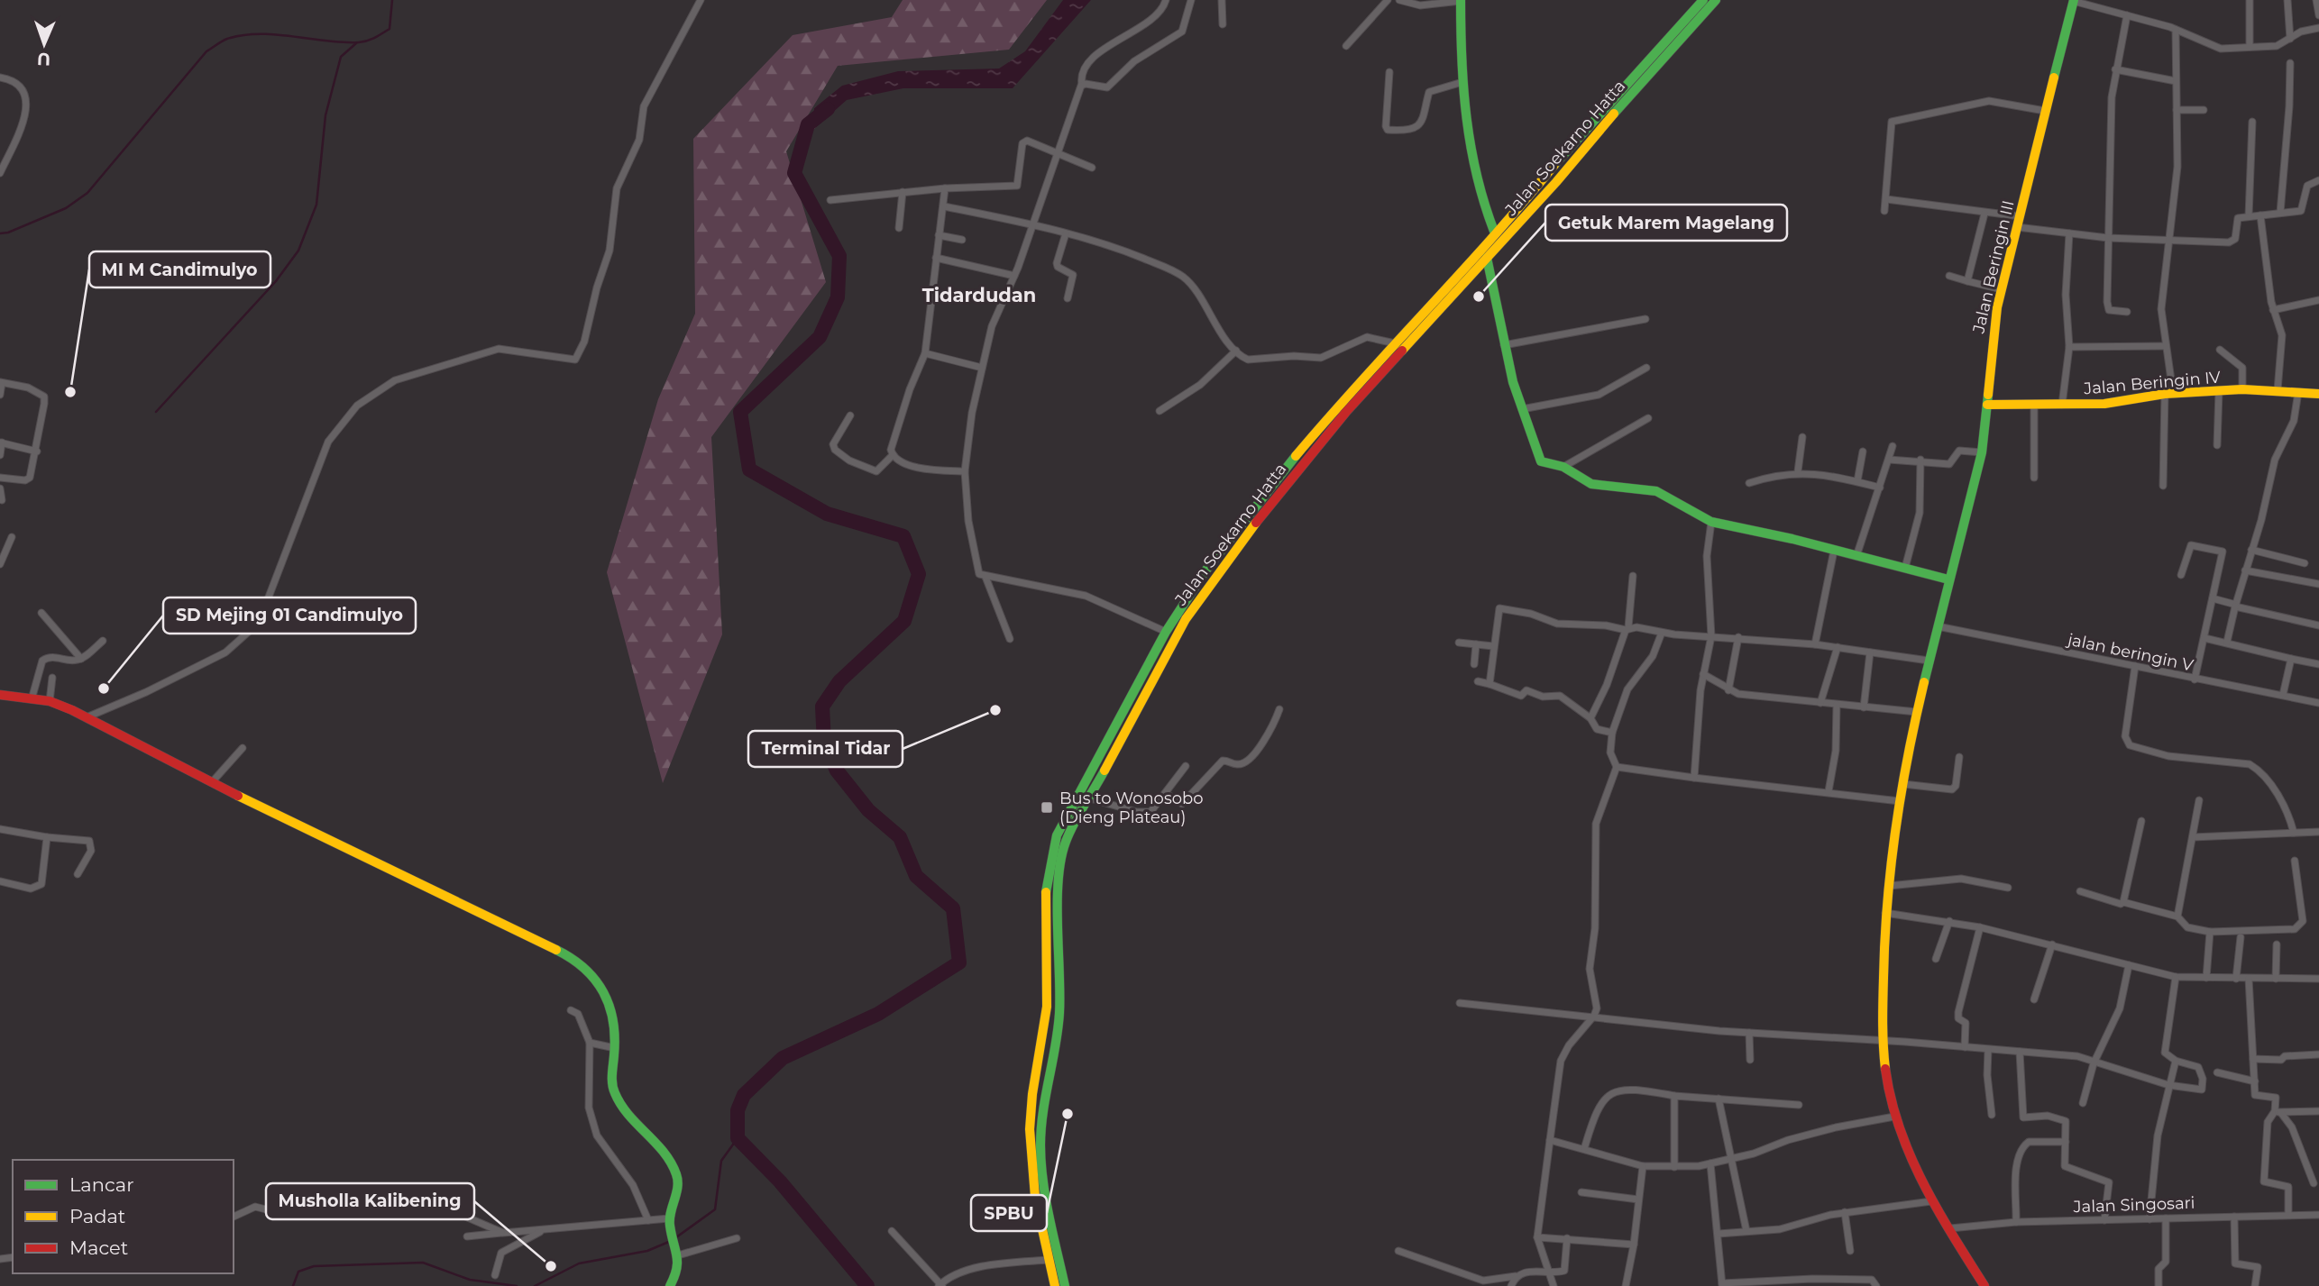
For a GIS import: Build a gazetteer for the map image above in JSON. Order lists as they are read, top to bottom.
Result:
{
  "streets": {
    "main road": ["Jalan Soekarno Hatta", "Jalan Beringin III", "Jalan Beringin IV"],
    "street": ["jalan beringin V", "Jalan Singosari"]
  },
  "crossings": [
    ["Jalan Beringin III", "Jalan Beringin IV"],
    ["Jalan Beringin III", "jalan beringin V"],
    ["Jalan Beringin III", "Jalan Singosari"]
  ],
  "districts": ["Tidardudan"],
  "places": {
    "other": [
      "Getuk Marem Magelang",
      "MI M Candimulyo",
      "SD Mejing 01 Candimulyo",
      "Terminal Tidar",
      "SPBU",
      "Musholla Kalibening"
    ],
    "transit": ["Bus to Wonosobo (Dieng Plateau)"]
  },
  "legend": ["Lancar", "Padat", "Macet"],
  "north": "bottom"
}
